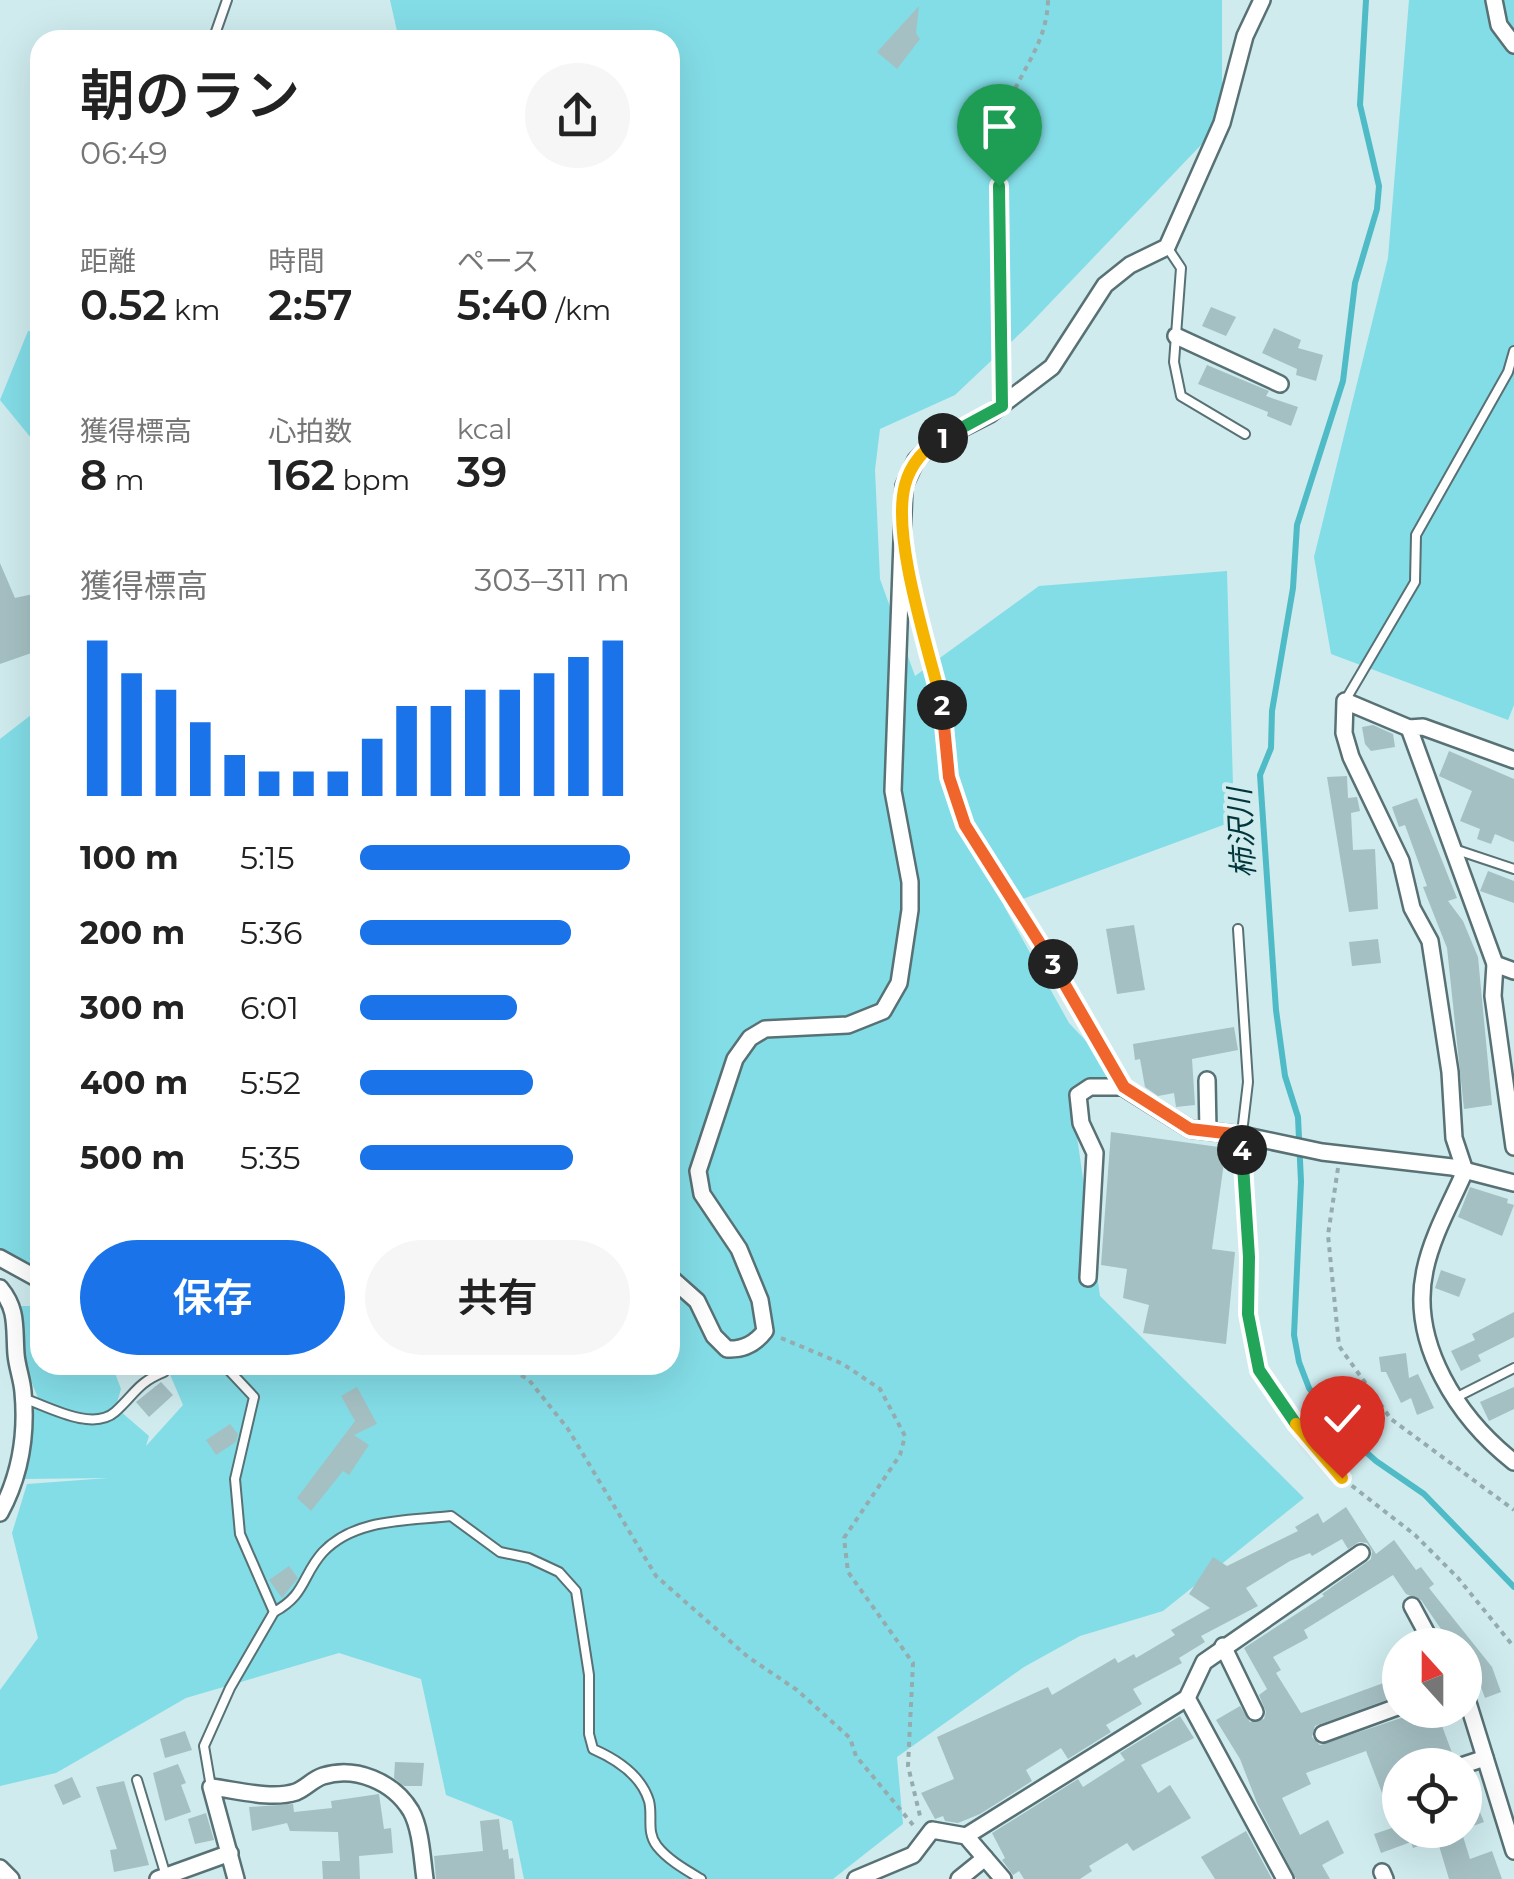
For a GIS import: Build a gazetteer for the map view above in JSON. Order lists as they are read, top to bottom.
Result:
{
  "water": ["柿沢川"],
  "north": "top",
  "page": {
    "heading": ["朝のラン", "06:49"],
    "stats": [
      ["距離", "0.52 km"],
      ["時間", "2:57"],
      ["ペース", "5:40 /km"],
      ["獲得標高", "8 m"],
      ["心拍数", "162 bpm"],
      ["kcal", "39"]
    ],
    "pins": [
      "1",
      "2",
      "3",
      "4"
    ],
    "chart": ["獲得標高", "303–311 m"],
    "list": [
      {
        "name": "100 m",
        "note": "5:15"
      },
      {
        "name": "200 m",
        "note": "5:36"
      },
      {
        "name": "300 m",
        "note": "6:01"
      },
      {
        "name": "400 m",
        "note": "5:52"
      },
      {
        "name": "500 m",
        "note": "5:35"
      }
    ],
    "buttons": ["保存", "共有"]
  }
}
